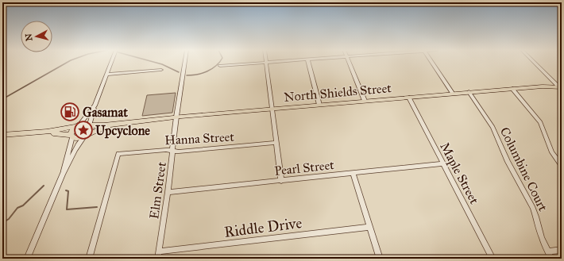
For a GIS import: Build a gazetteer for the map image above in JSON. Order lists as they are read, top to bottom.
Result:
{
  "streets": {
    "main road": ["North Shields Street"],
    "street": [
      "Hanna Street",
      "Pearl Street",
      "Columbine Court",
      "Maple Street",
      "Elm Street",
      "Riddle Drive"
    ]
  },
  "crossings": [
    ["North Shields Street", "Columbine Court"],
    ["North Shields Street", "Maple Street"],
    ["North Shields Street", "Elm Street"],
    ["Hanna Street", "Elm Street"],
    ["Pearl Street", "Maple Street"],
    ["Pearl Street", "Elm Street"],
    ["Elm Street", "Riddle Drive"]
  ],
  "places": {
    "fuel station": ["Gasamat"],
    "place": ["Upcyclone"]
  },
  "north": "left"
}
